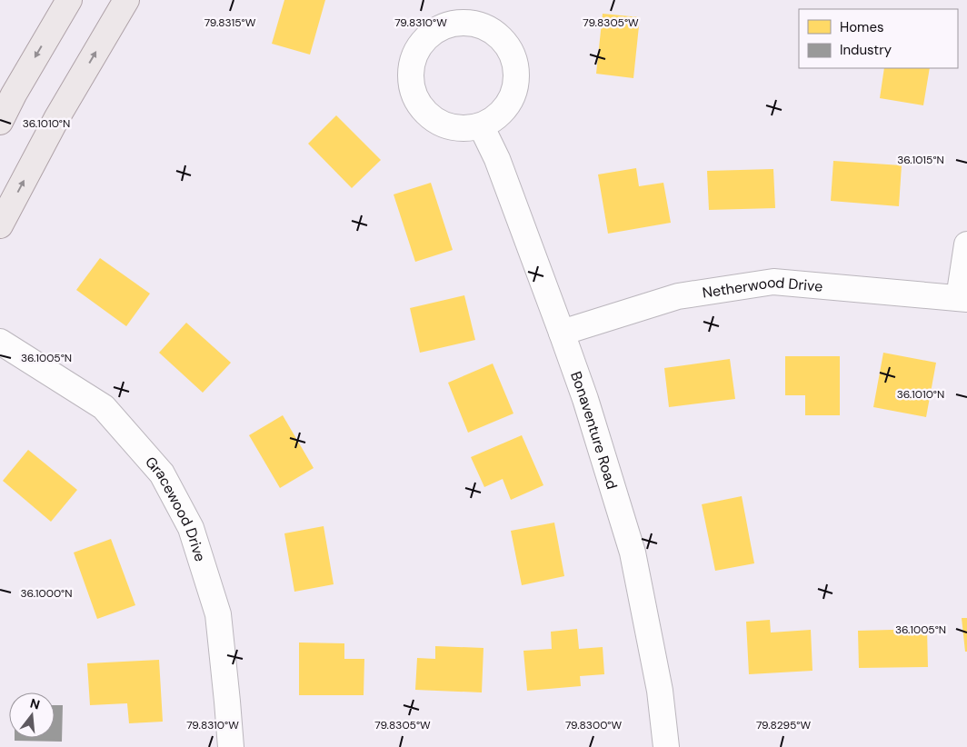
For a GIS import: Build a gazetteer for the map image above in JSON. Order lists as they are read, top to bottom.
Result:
{
  "streets": {
    "street": ["Netherwood Drive", "Bonaventure Road", "Gracewood Drive"]
  },
  "crossings": [
    ["Netherwood Drive", "Bonaventure Road"]
  ],
  "legend": ["Homes", "Industry"],
  "north": "top",
  "coordinates": [
    "79.8315°W",
    "79.8310°W",
    "79.8305°W",
    "36.1010°N",
    "36.1015°N",
    "36.1005°N",
    "36.1000°N",
    "79.8300°W",
    "79.8295°W"
  ]
}
